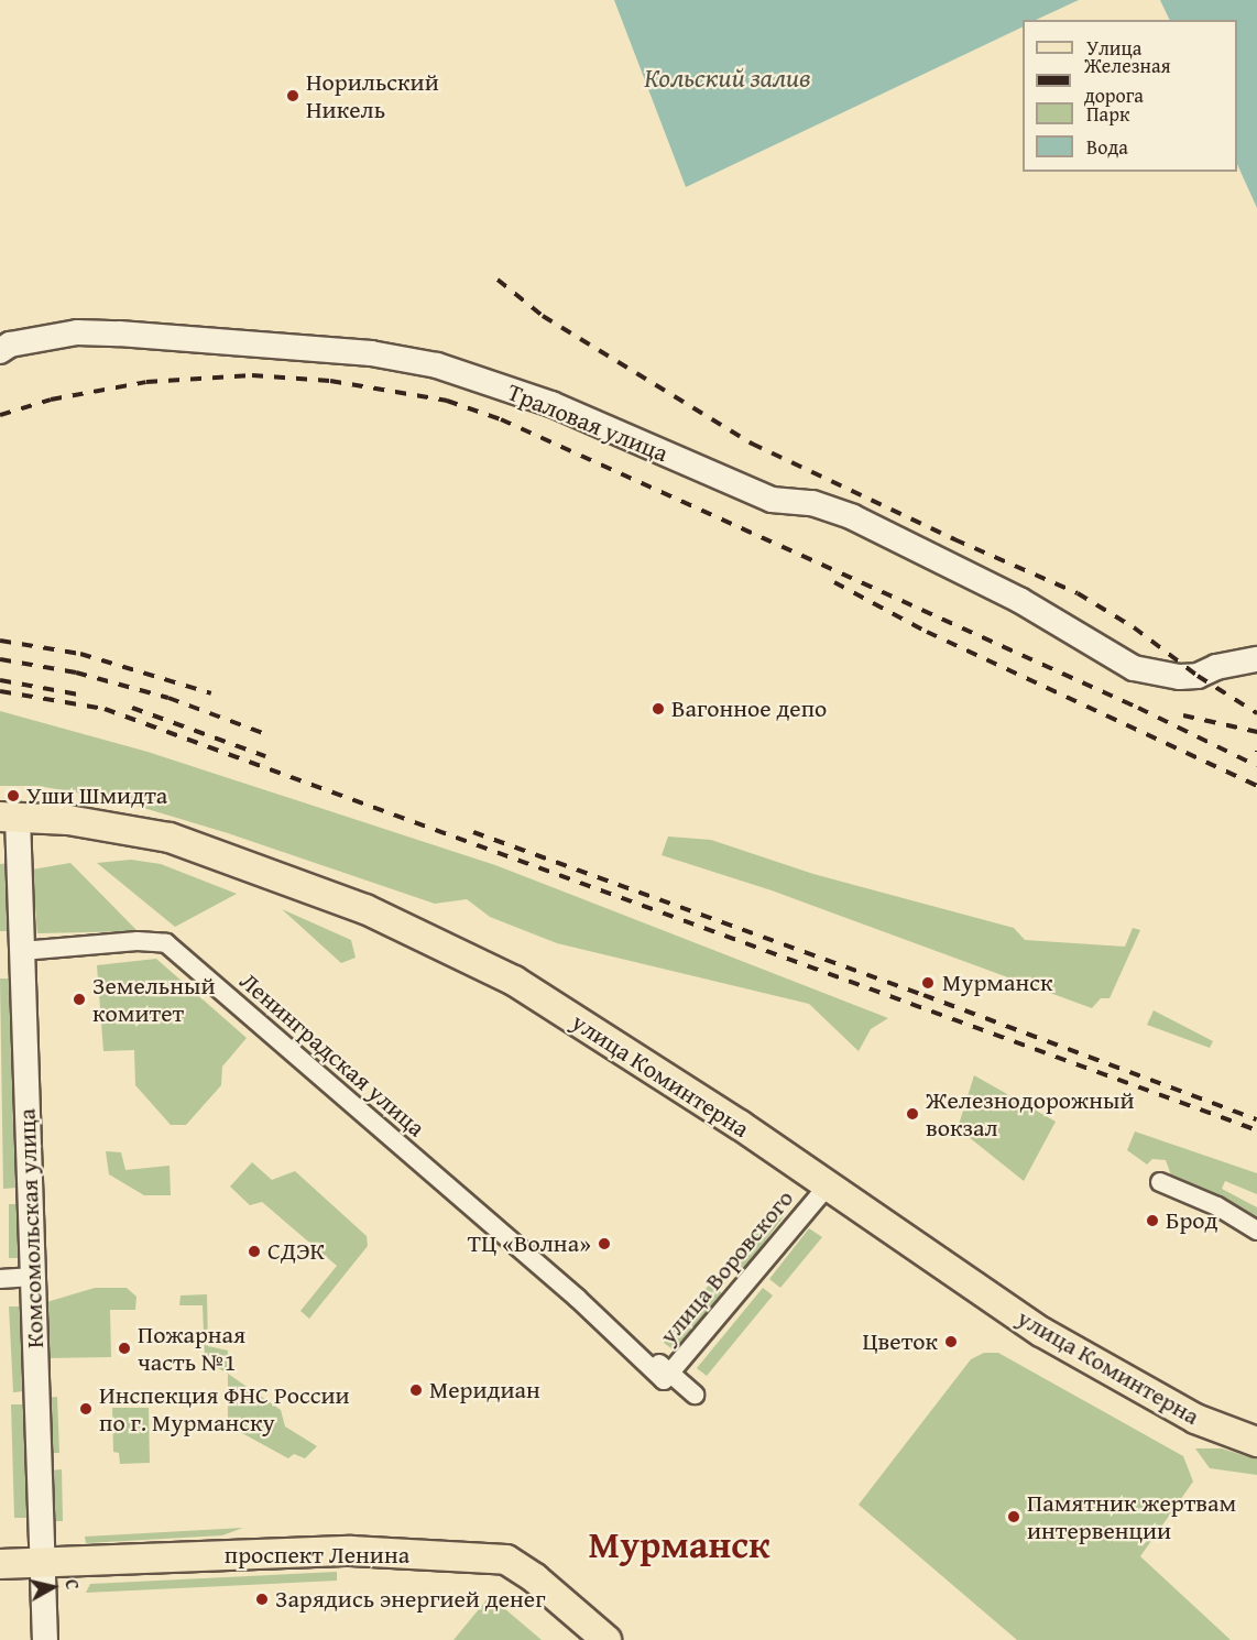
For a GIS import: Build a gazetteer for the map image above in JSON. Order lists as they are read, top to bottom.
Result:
{
  "streets": {
    "main road": ["улица Коминтерна", "проспект Ленина"],
    "street": [
      "Траловая улица",
      "Ленинградская улица",
      "Комсомольская улица",
      "улица Воровского"
    ]
  },
  "crossings": [
    ["Ленинградская улица", "Комсомольская улица"],
    ["Ленинградская улица", "улица Воровского"],
    ["улица Коминтерна", "Комсомольская улица"],
    ["улица Коминтерна", "улица Воровского"],
    ["Комсомольская улица", "проспект Ленина"]
  ],
  "districts": ["Мурманск"],
  "water": ["Кольский залив"],
  "places": [
    "Норильский Никель",
    "Вагонное депо",
    "Уши Шмидта",
    "Мурманск",
    "Земельный комитет",
    "Железнодорожный вокзал",
    "Брод",
    "ТЦ «Волна»",
    "СДЭК",
    "Цветок",
    "Пожарная часть №1",
    "Меридиан",
    "Инспекция ФНС России по г. Мурманску",
    "Памятник жертвам интервенции",
    "Зарядись энергией денег"
  ],
  "legend": [
    "Улица",
    "Железная дорога",
    "Парк",
    "Вода"
  ],
  "north": "right"
}
